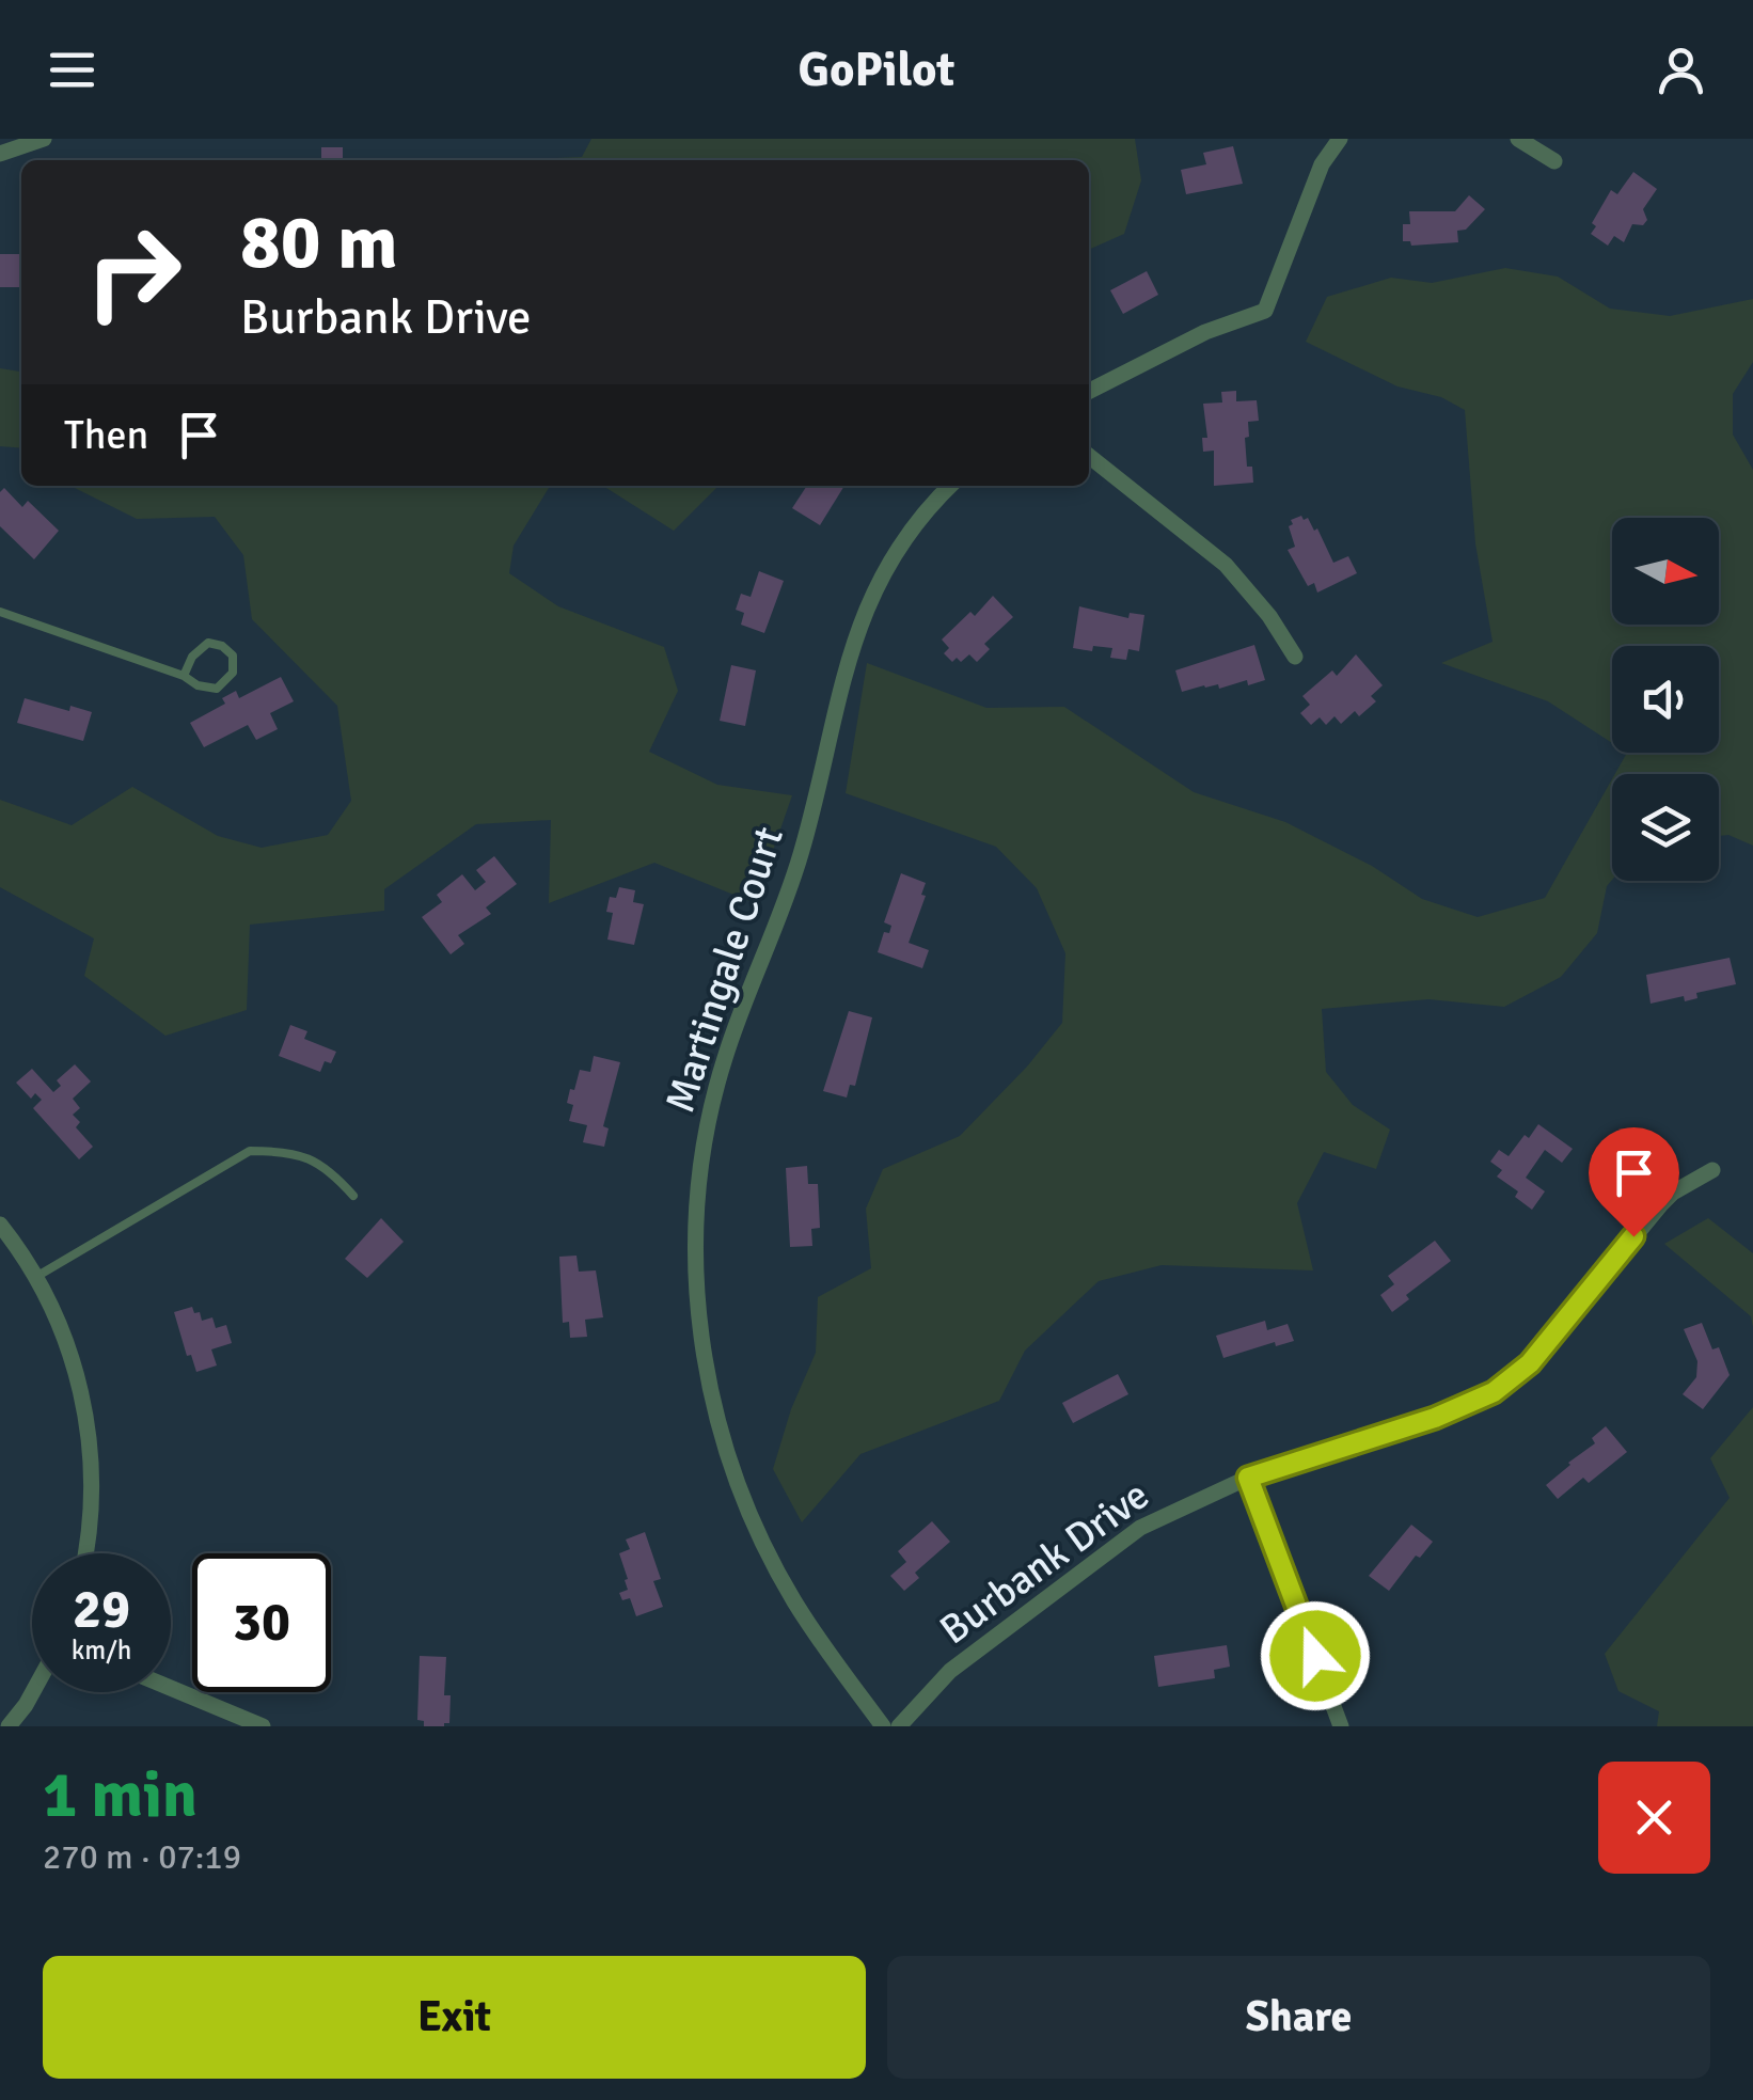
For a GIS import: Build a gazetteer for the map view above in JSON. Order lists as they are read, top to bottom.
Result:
{
  "streets": {
    "street": ["Martingale Court", "Burbank Drive"]
  },
  "north": "right",
  "page": {
    "header": "GoPilot",
    "turn": ["80 m", "Burbank Drive"],
    "then": "Then",
    "speed": "29 km/h",
    "limit": "30",
    "heading": ["1 min", "270 m · 07:19"],
    "buttons": ["Exit", "Share"]
  }
}
